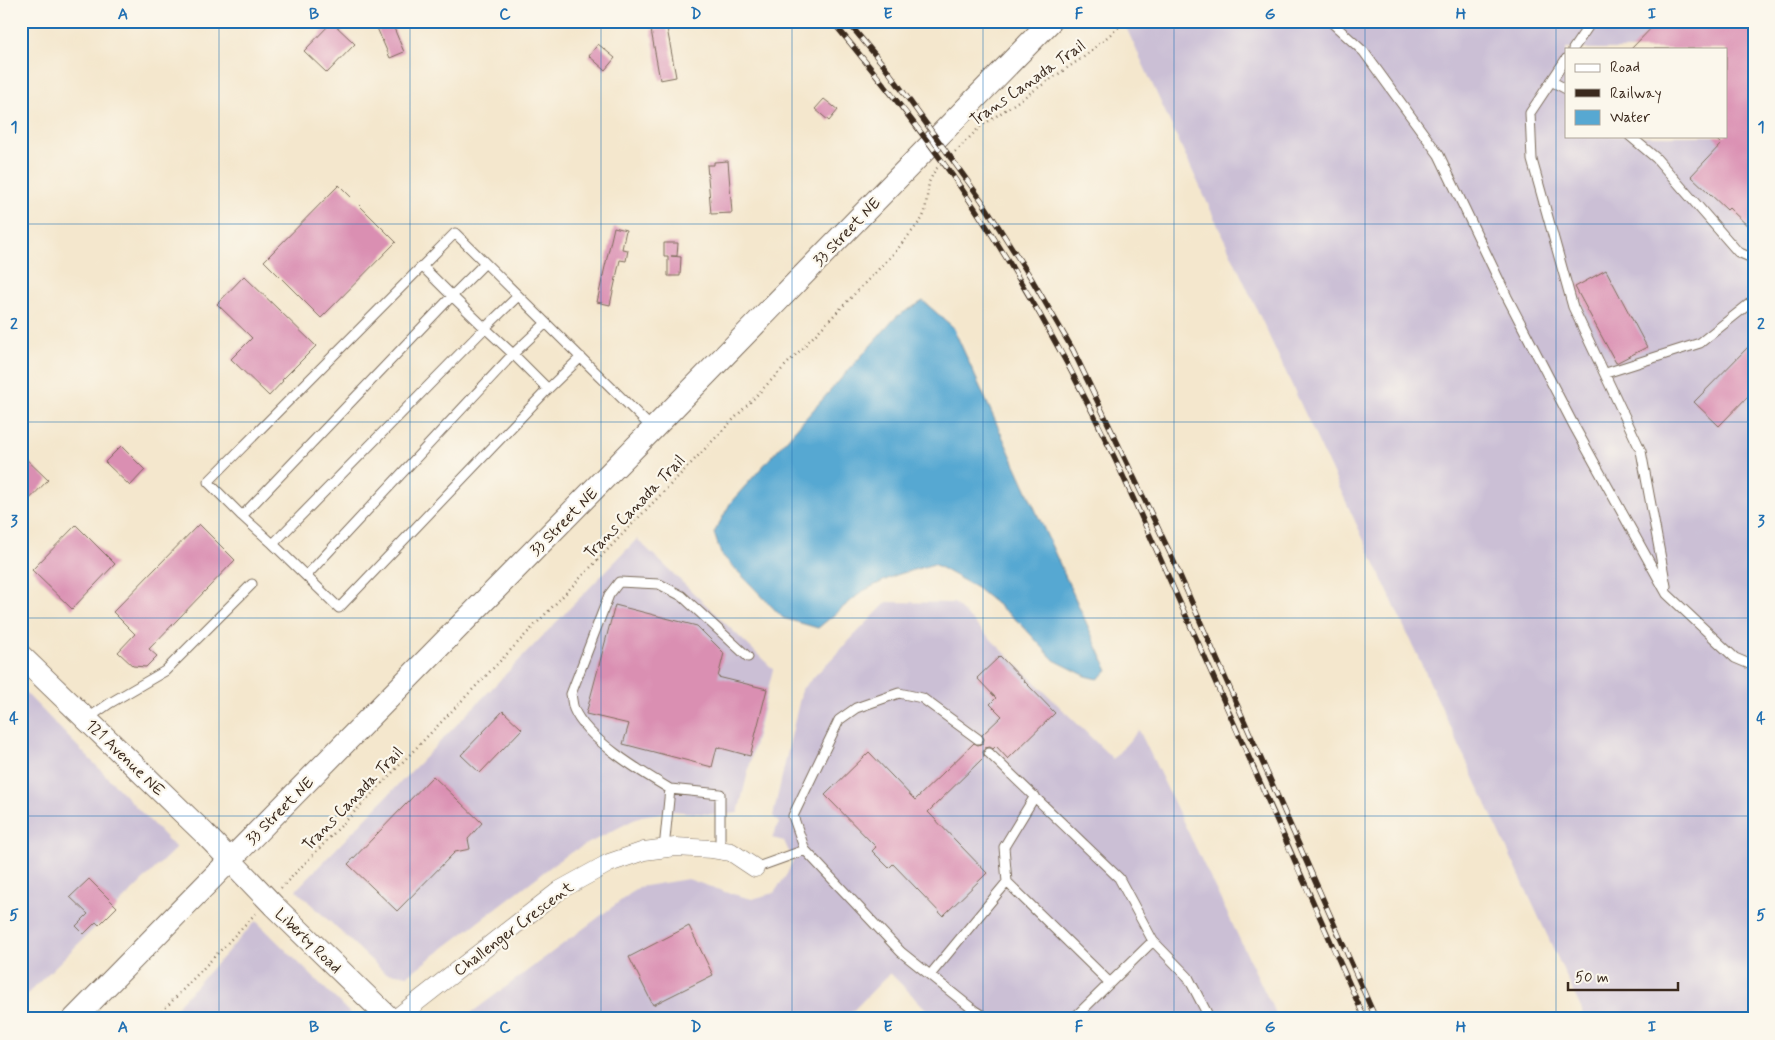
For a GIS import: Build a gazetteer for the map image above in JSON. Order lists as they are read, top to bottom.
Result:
{
  "streets": {
    "street": [
      "33 Street NE",
      "121 Avenue NE",
      "Challenger Crescent",
      "Liberty Road"
    ],
    "path": ["Trans Canada Trail"]
  },
  "crossings": [
    ["Trans Canada Trail", "Liberty Road"],
    ["33 Street NE", "121 Avenue NE"],
    ["33 Street NE", "Liberty Road"],
    ["121 Avenue NE", "Liberty Road"]
  ],
  "legend": ["Road", "Railway", "Water"],
  "scale_bar": "50 m",
  "grid": {
    "columns": [
      "A",
      "B",
      "C",
      "D",
      "E",
      "F",
      "G",
      "H",
      "I"
    ],
    "rows": [
      "1",
      "2",
      "3",
      "4",
      "5"
    ]
  }
}
